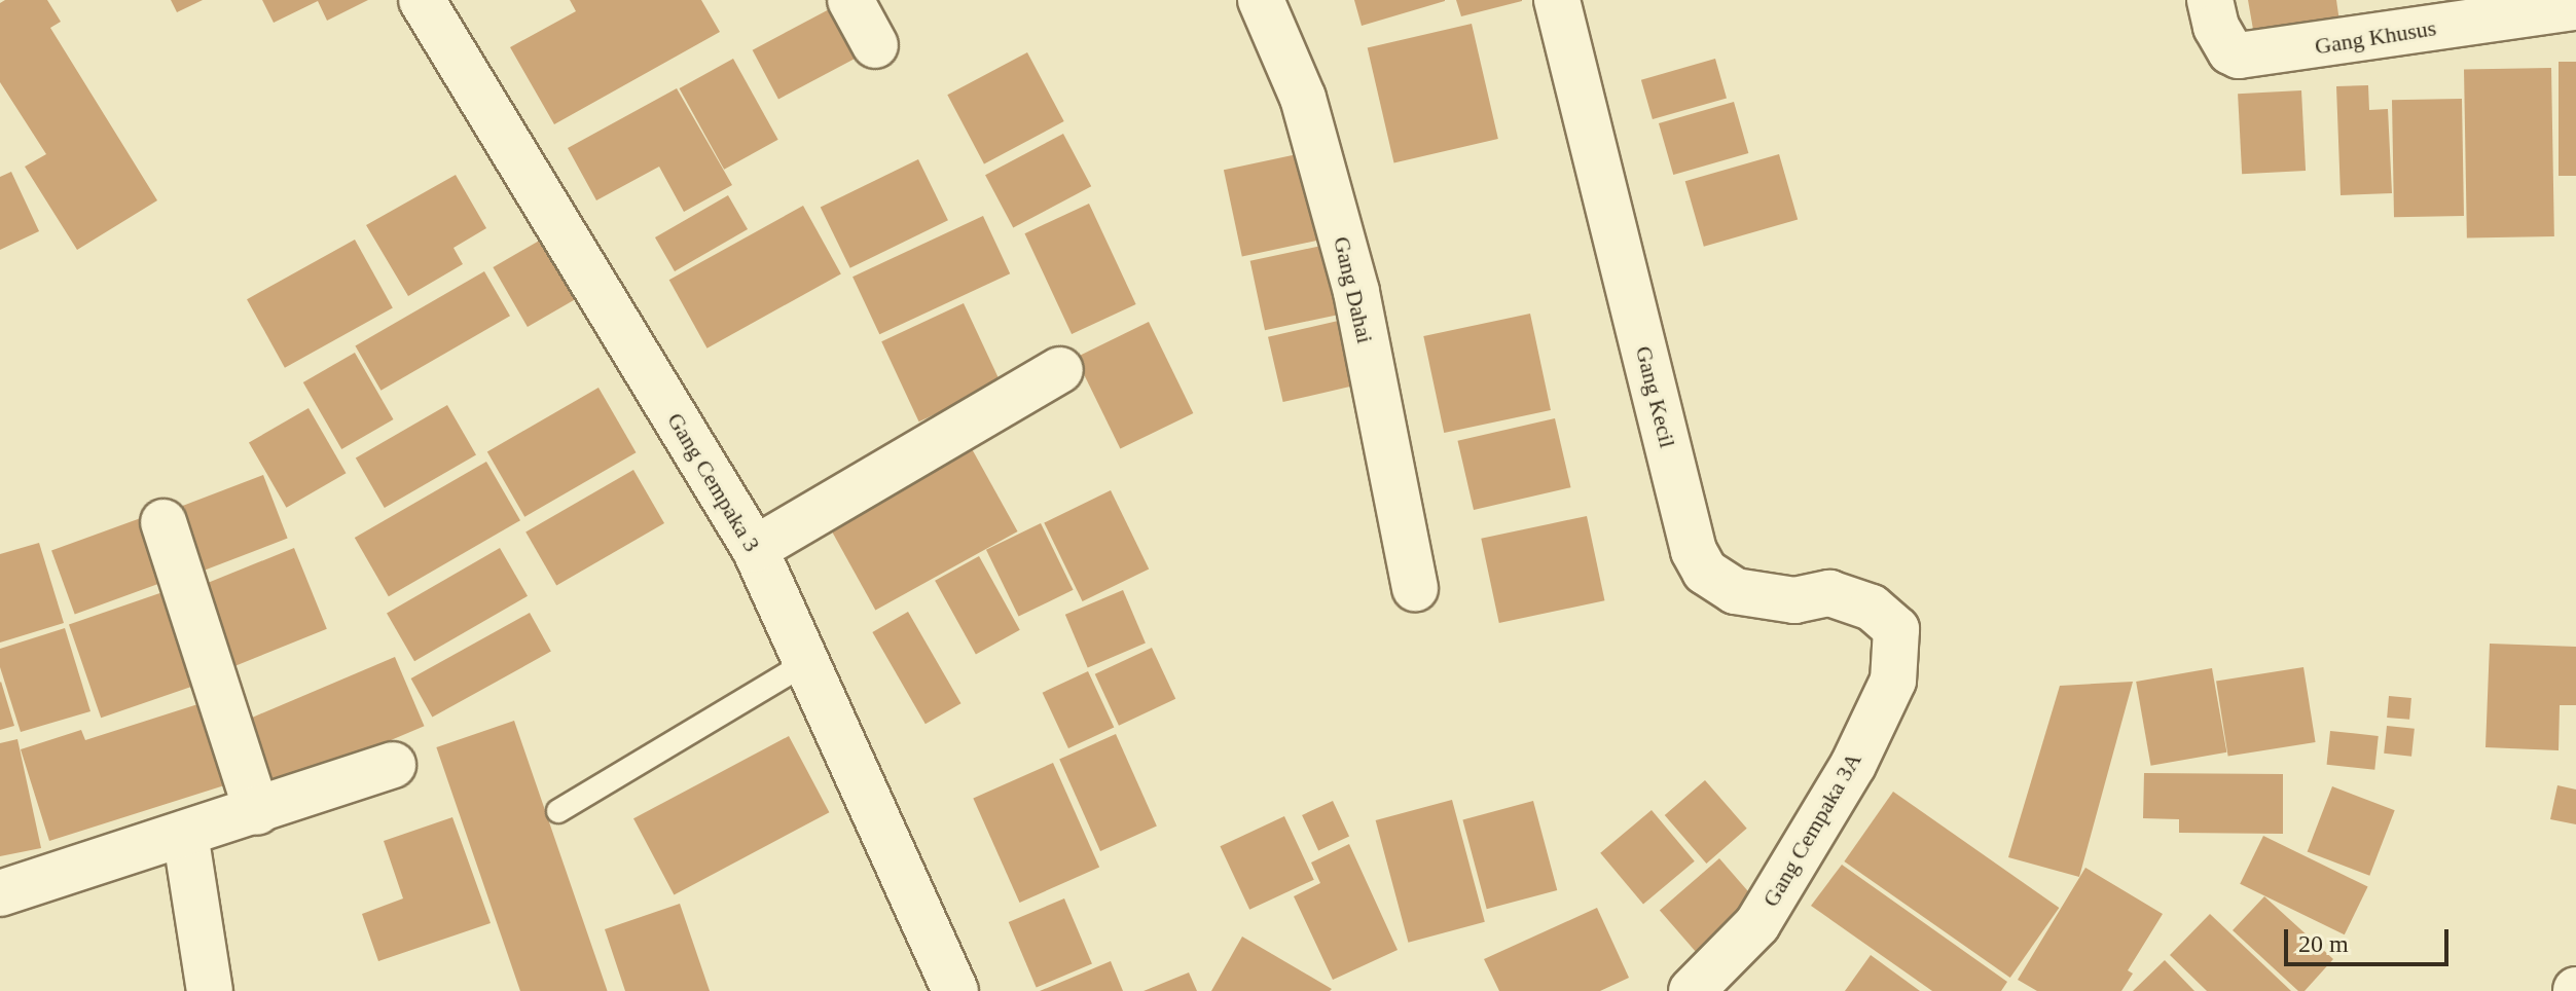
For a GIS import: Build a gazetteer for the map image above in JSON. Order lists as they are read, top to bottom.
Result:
{
  "streets": {
    "street": [
      "Gang Khusus",
      "Gang Dahai",
      "Gang Kecil",
      "Gang Cempaka 3",
      "Gang Cempaka 3A"
    ]
  },
  "crossings": [
    ["Gang Kecil", "Gang Cempaka 3A"]
  ],
  "scale_bar": "20 m"
}
